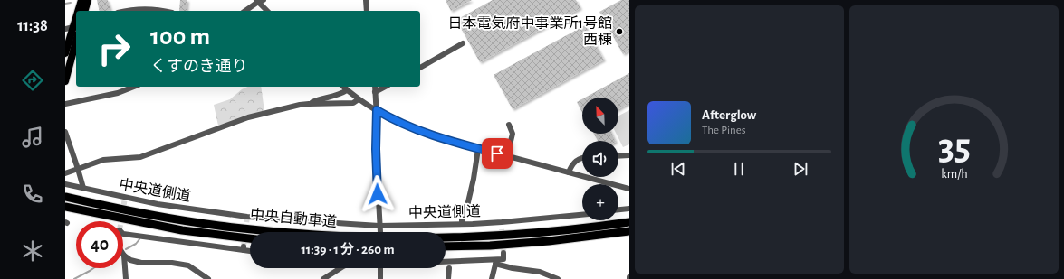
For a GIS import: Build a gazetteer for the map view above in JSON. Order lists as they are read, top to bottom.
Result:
{
  "streets": {
    "highway": ["中央自動車道"],
    "street": ["中央道側道"]
  },
  "places": ["日本電気府中事業所1号館 西棟"],
  "north": "top left",
  "page": {
    "tabs": "11:38",
    "turn": ["100 m", "くすのき通り"],
    "map_buttons": "+",
    "song": ["Afterglow", "The Pines"],
    "limit": "40",
    "trip": "11:39 · 1 分 · 260 m",
    "gauge": ["35", "km/h"]
  }
}
